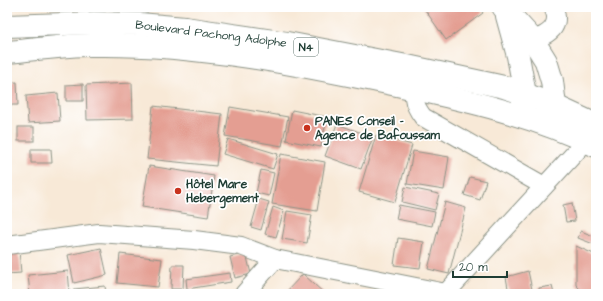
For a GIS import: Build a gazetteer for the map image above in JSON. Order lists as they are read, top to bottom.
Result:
{
  "streets": {
    "main road": ["Boulevard Pachong Adolphe", "N4"]
  },
  "places": ["PANES Conseil - Agence de Bafoussam", "Hôtel Mare Hebergement"],
  "scale_bar": "20 m"
}
